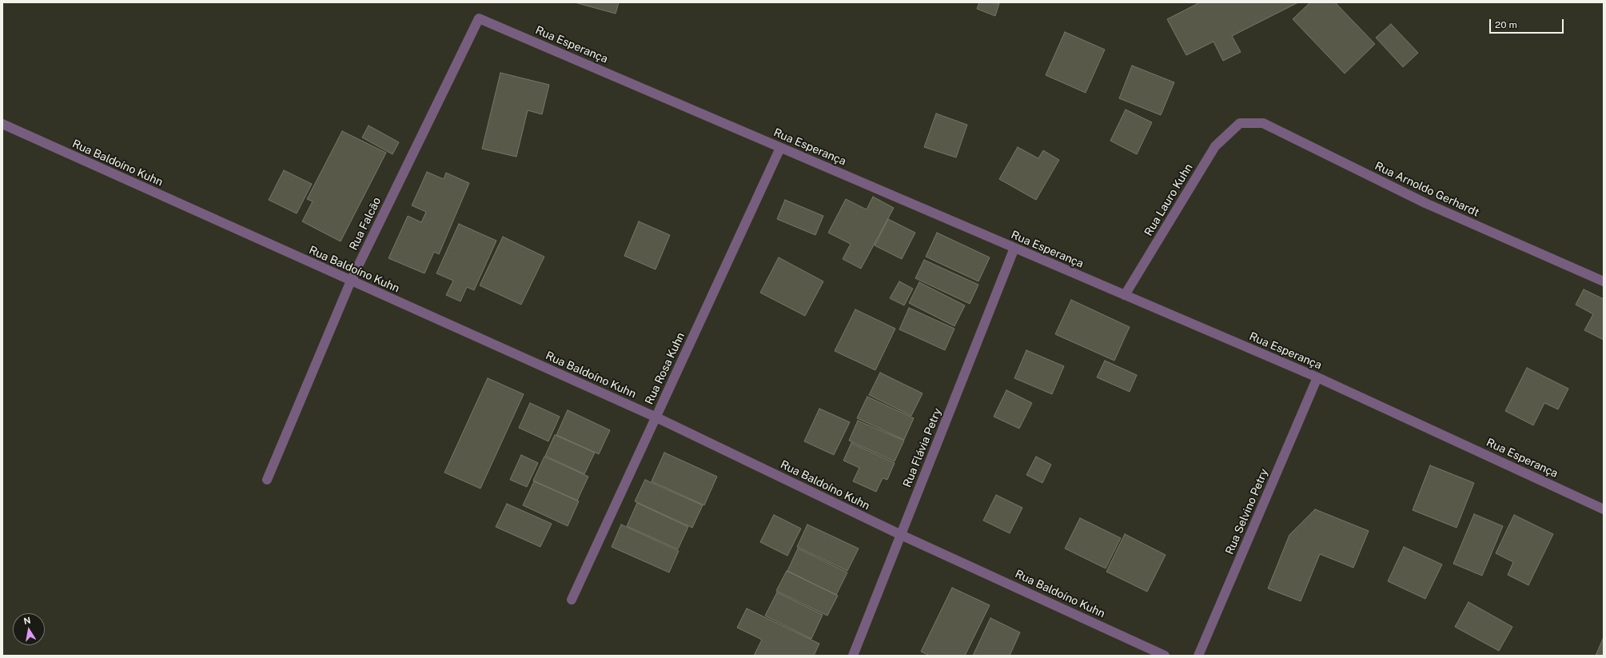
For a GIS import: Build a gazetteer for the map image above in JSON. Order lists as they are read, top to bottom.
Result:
{
  "streets": {
    "street": [
      "Rua Esperança",
      "Rua Baldoíno Kuhn",
      "Rua Arnoldo Gerhardt",
      "Rua Lauro Kuhn",
      "Rua Falcão",
      "Rua Rosa Kuhn",
      "Rua Flávia Petry",
      "Rua Selvino Petry"
    ]
  },
  "crossings": [
    ["Rua Esperança", "Rua Lauro Kuhn"],
    ["Rua Esperança", "Rua Falcão"],
    ["Rua Esperança", "Rua Rosa Kuhn"],
    ["Rua Esperança", "Rua Flávia Petry"],
    ["Rua Esperança", "Rua Selvino Petry"],
    ["Rua Baldoíno Kuhn", "Rua Falcão"],
    ["Rua Baldoíno Kuhn", "Rua Rosa Kuhn"],
    ["Rua Baldoíno Kuhn", "Rua Flávia Petry"],
    ["Rua Arnoldo Gerhardt", "Rua Lauro Kuhn"]
  ],
  "scale_bar": "20 m",
  "north": "top"
}
